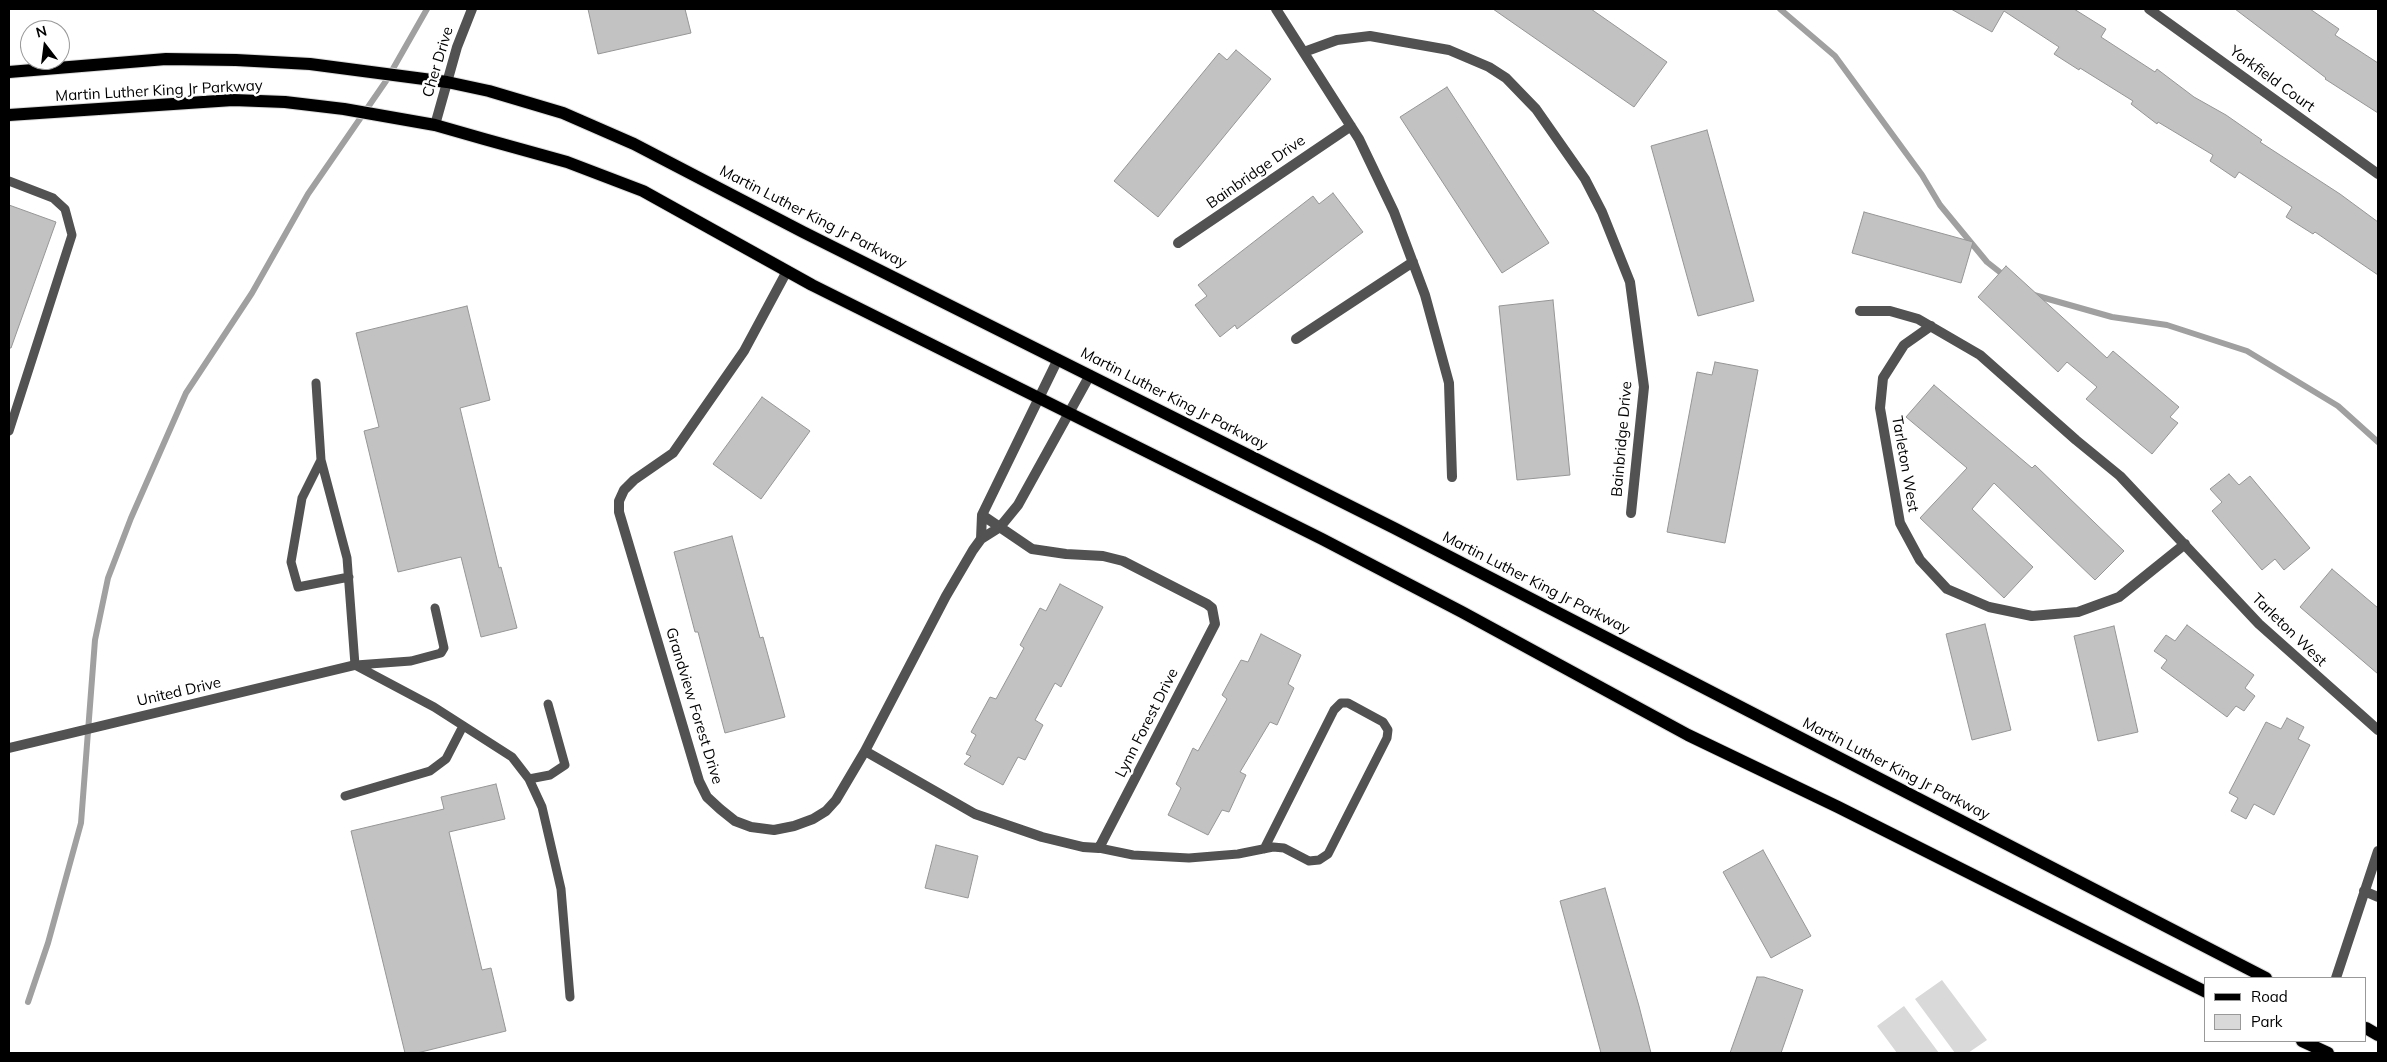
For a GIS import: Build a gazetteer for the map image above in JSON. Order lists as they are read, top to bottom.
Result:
{
  "streets": {
    "main road": ["Martin Luther King Jr Parkway"],
    "street": [
      "Cher Drive",
      "Yorkfield Court",
      "Bainbridge Drive",
      "Tarleton West",
      "United Drive",
      "Grandview Forest Drive",
      "Lynn Forest Drive"
    ]
  },
  "crossings": [
    ["Cher Drive", "Martin Luther King Jr Parkway"],
    ["Martin Luther King Jr Parkway", "Grandview Forest Drive"],
    ["Grandview Forest Drive", "Lynn Forest Drive"]
  ],
  "legend": ["Road", "Park"],
  "north": "top"
}
